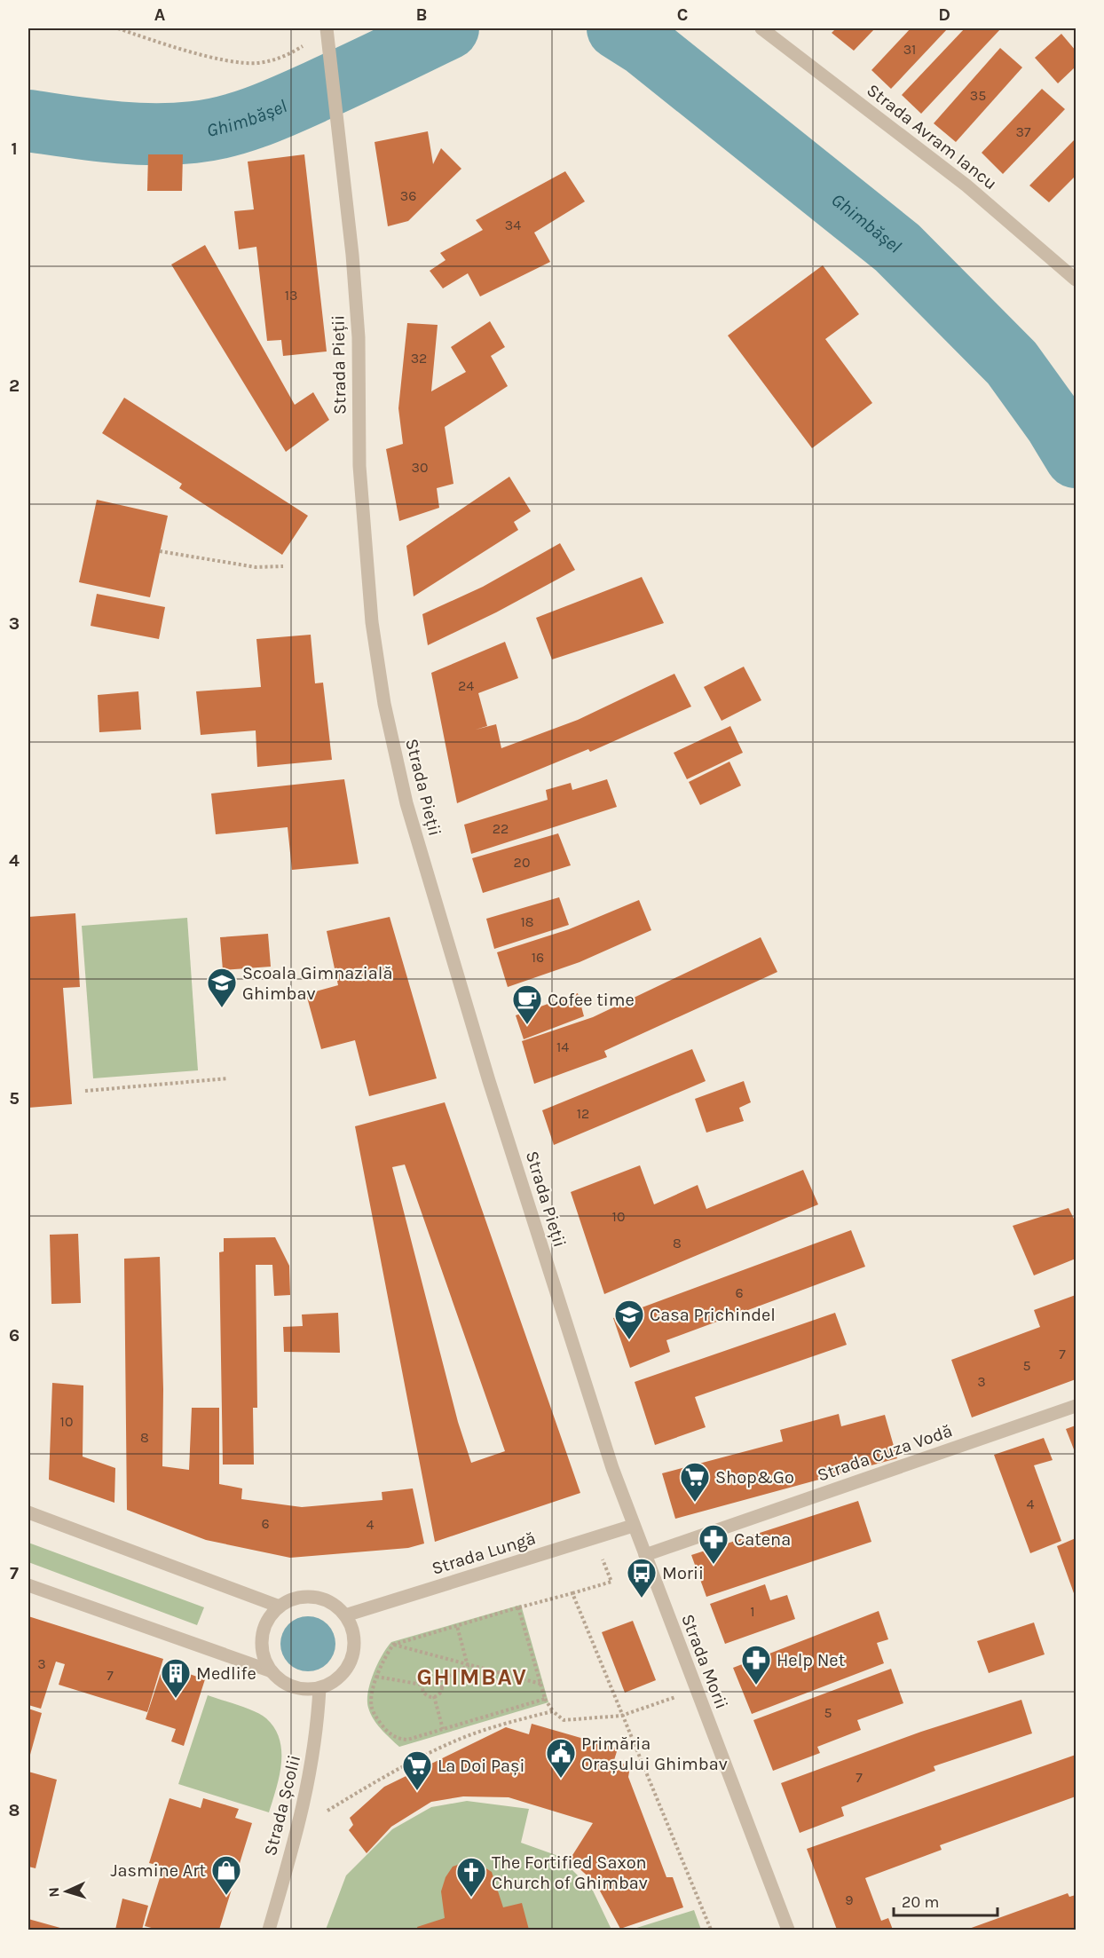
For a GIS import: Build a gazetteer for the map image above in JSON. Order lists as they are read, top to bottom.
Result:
{
  "streets": {
    "street": [
      "Strada Avram Iancu",
      "Strada Pieții",
      "Strada Cuza Vodă",
      "Strada Lungă",
      "Strada Morii",
      "Strada Școlii"
    ]
  },
  "crossings": [
    ["Strada Pieții", "Strada Lungă"],
    ["Strada Pieții", "Strada Morii"],
    ["Strada Cuza Vodă", "Strada Morii"],
    ["Strada Lungă", "Strada Morii"],
    ["Strada Lungă", "Strada Școlii"]
  ],
  "districts": ["GHIMBAV"],
  "water": ["Ghimbășel"],
  "places": {
    "school or university": ["Scoala Gimnazială Ghimbav", "Casa Prichindel"],
    "cafe": ["Cofee time"],
    "supermarket": ["Shop&Go", "La Doi Pași"],
    "pharmacy": ["Catena", "Help Net"],
    "bus stop": ["Morii"],
    "building": ["Medlife"],
    "public building": ["Primăria Orașului Ghimbav"],
    "shop": ["Jasmine Art"],
    "church": ["The Fortified Saxon Church of Ghimbav"]
  },
  "house_numbers": [
    "31",
    "35",
    "37",
    "36",
    "34",
    "13",
    "32",
    "30",
    "24",
    "22",
    "20",
    "18",
    "16",
    "14",
    "12",
    "10",
    "8",
    "6",
    "7",
    "5",
    "3",
    "10",
    "8",
    "4",
    "6",
    "4",
    "1",
    "3",
    "7",
    "5",
    "7",
    "9"
  ],
  "scale_bar": "20 m",
  "north": "left",
  "grid": {
    "columns": [
      "A",
      "B",
      "C",
      "D"
    ],
    "rows": [
      "1",
      "2",
      "3",
      "4",
      "5",
      "6",
      "7",
      "8"
    ]
  }
}
